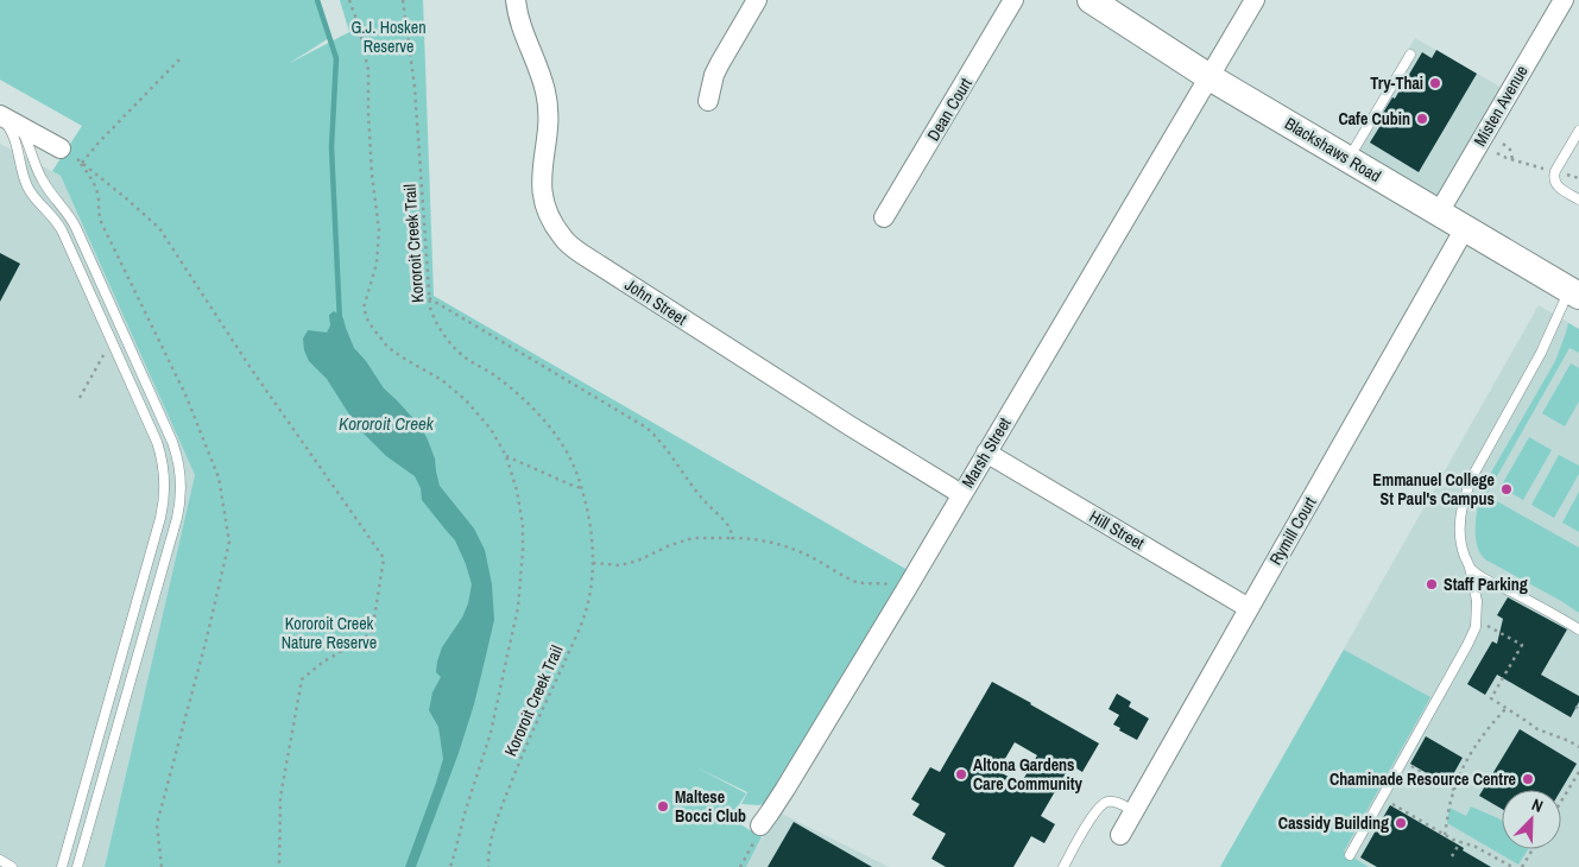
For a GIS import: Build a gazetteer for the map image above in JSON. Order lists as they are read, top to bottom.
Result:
{
  "streets": {
    "main road": ["Blackshaws Road"],
    "street": [
      "Misten Avenue",
      "Dean Court",
      "John Street",
      "Marsh Street",
      "Hill Street",
      "Rymill Court"
    ],
    "path": ["Kororoit Creek Trail"]
  },
  "crossings": [
    ["Misten Avenue", "Blackshaws Road"],
    ["Blackshaws Road", "Marsh Street"],
    ["Blackshaws Road", "Rymill Court"],
    ["John Street", "Marsh Street"],
    ["Marsh Street", "Hill Street"],
    ["Hill Street", "Rymill Court"]
  ],
  "water": ["Kororoit Creek"],
  "parks": ["G.J. Hosken Reserve", "Kororoit Creek Nature Reserve"],
  "places": [
    "Try-Thai",
    "Cafe Cubin",
    "Emmanuel College St Paul's Campus",
    "Staff Parking",
    "Altona Gardens Care Community",
    "Chaminade Resource Centre",
    "Maltese Bocci Club",
    "Cassidy Building"
  ],
  "north": "top right"
}
